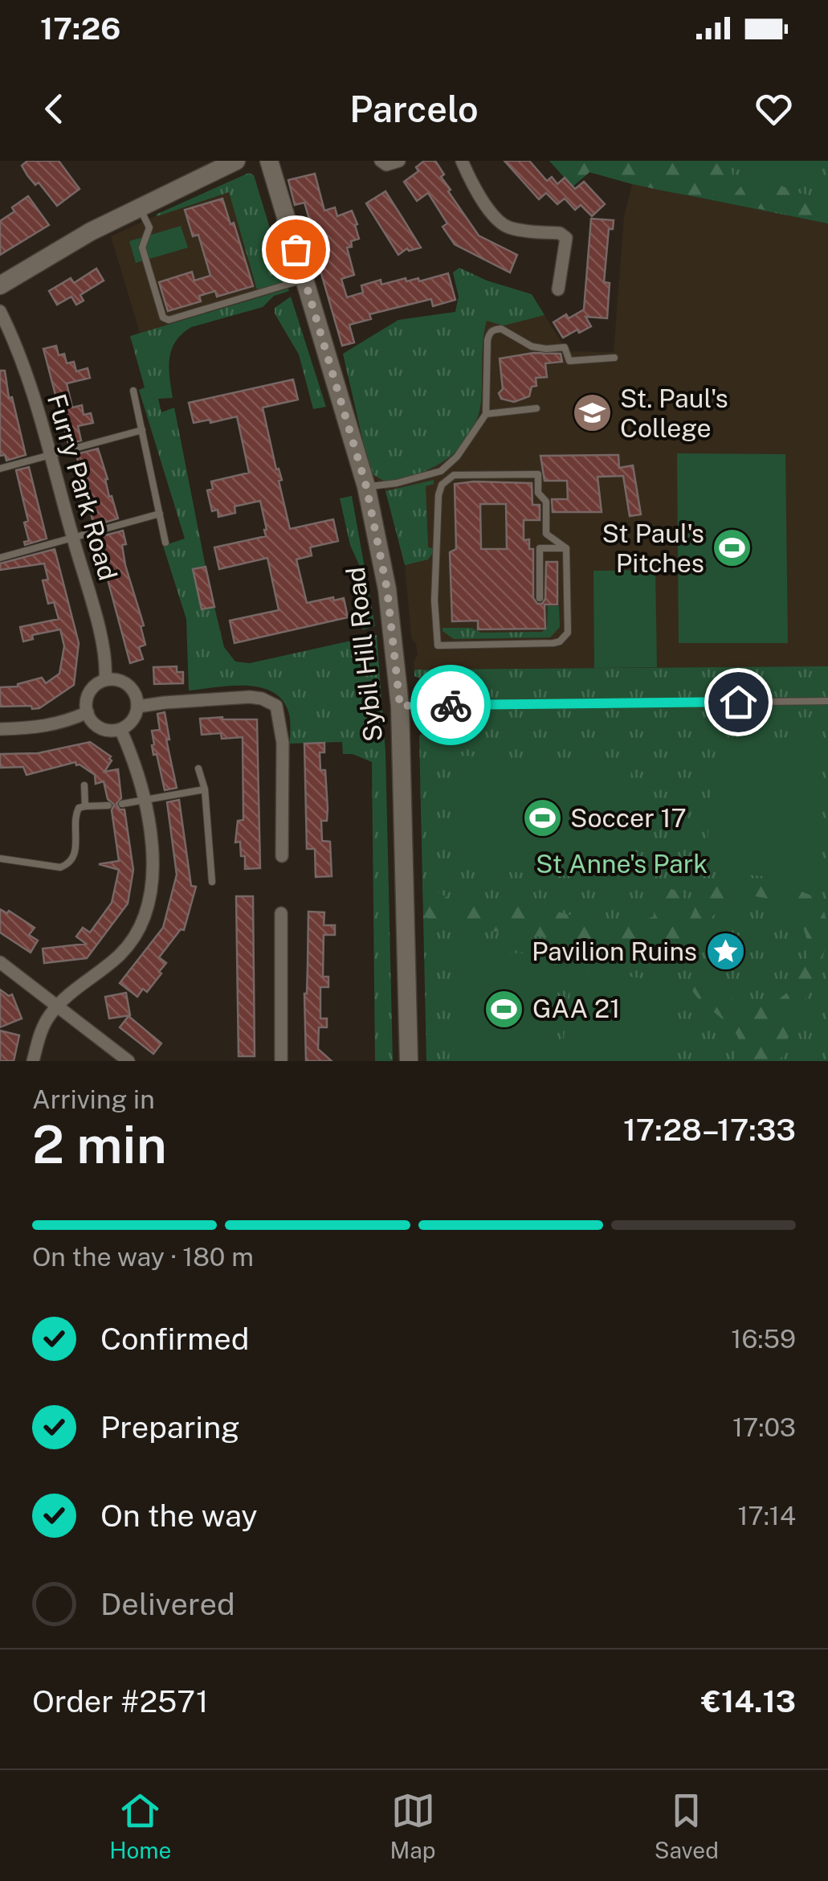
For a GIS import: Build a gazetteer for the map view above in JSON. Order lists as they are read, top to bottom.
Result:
{
  "streets": {
    "main road": ["Sybil Hill Road"],
    "street": ["Furry Park Road"]
  },
  "parks": ["St Anne's Park"],
  "places": {
    "school or university": ["St. Paul's College"],
    "sports": ["St Paul's Pitches", "Soccer 17", "GAA 21"],
    "place": ["Pavilion Ruins"]
  },
  "page": {
    "status": "17:26",
    "header": "Parcelo",
    "heading": ["2 min", "Arriving in", "17:28–17:33"],
    "panel": ["Order #2571", "€14.13"],
    "bar": "On the way · 180 m",
    "list": [
      ["Confirmed", "16:59"],
      ["Preparing", "17:03"],
      ["On the way", "17:14"],
      "Delivered"
    ],
    "tabs": ["Home", "Map", "Saved"]
  }
}
